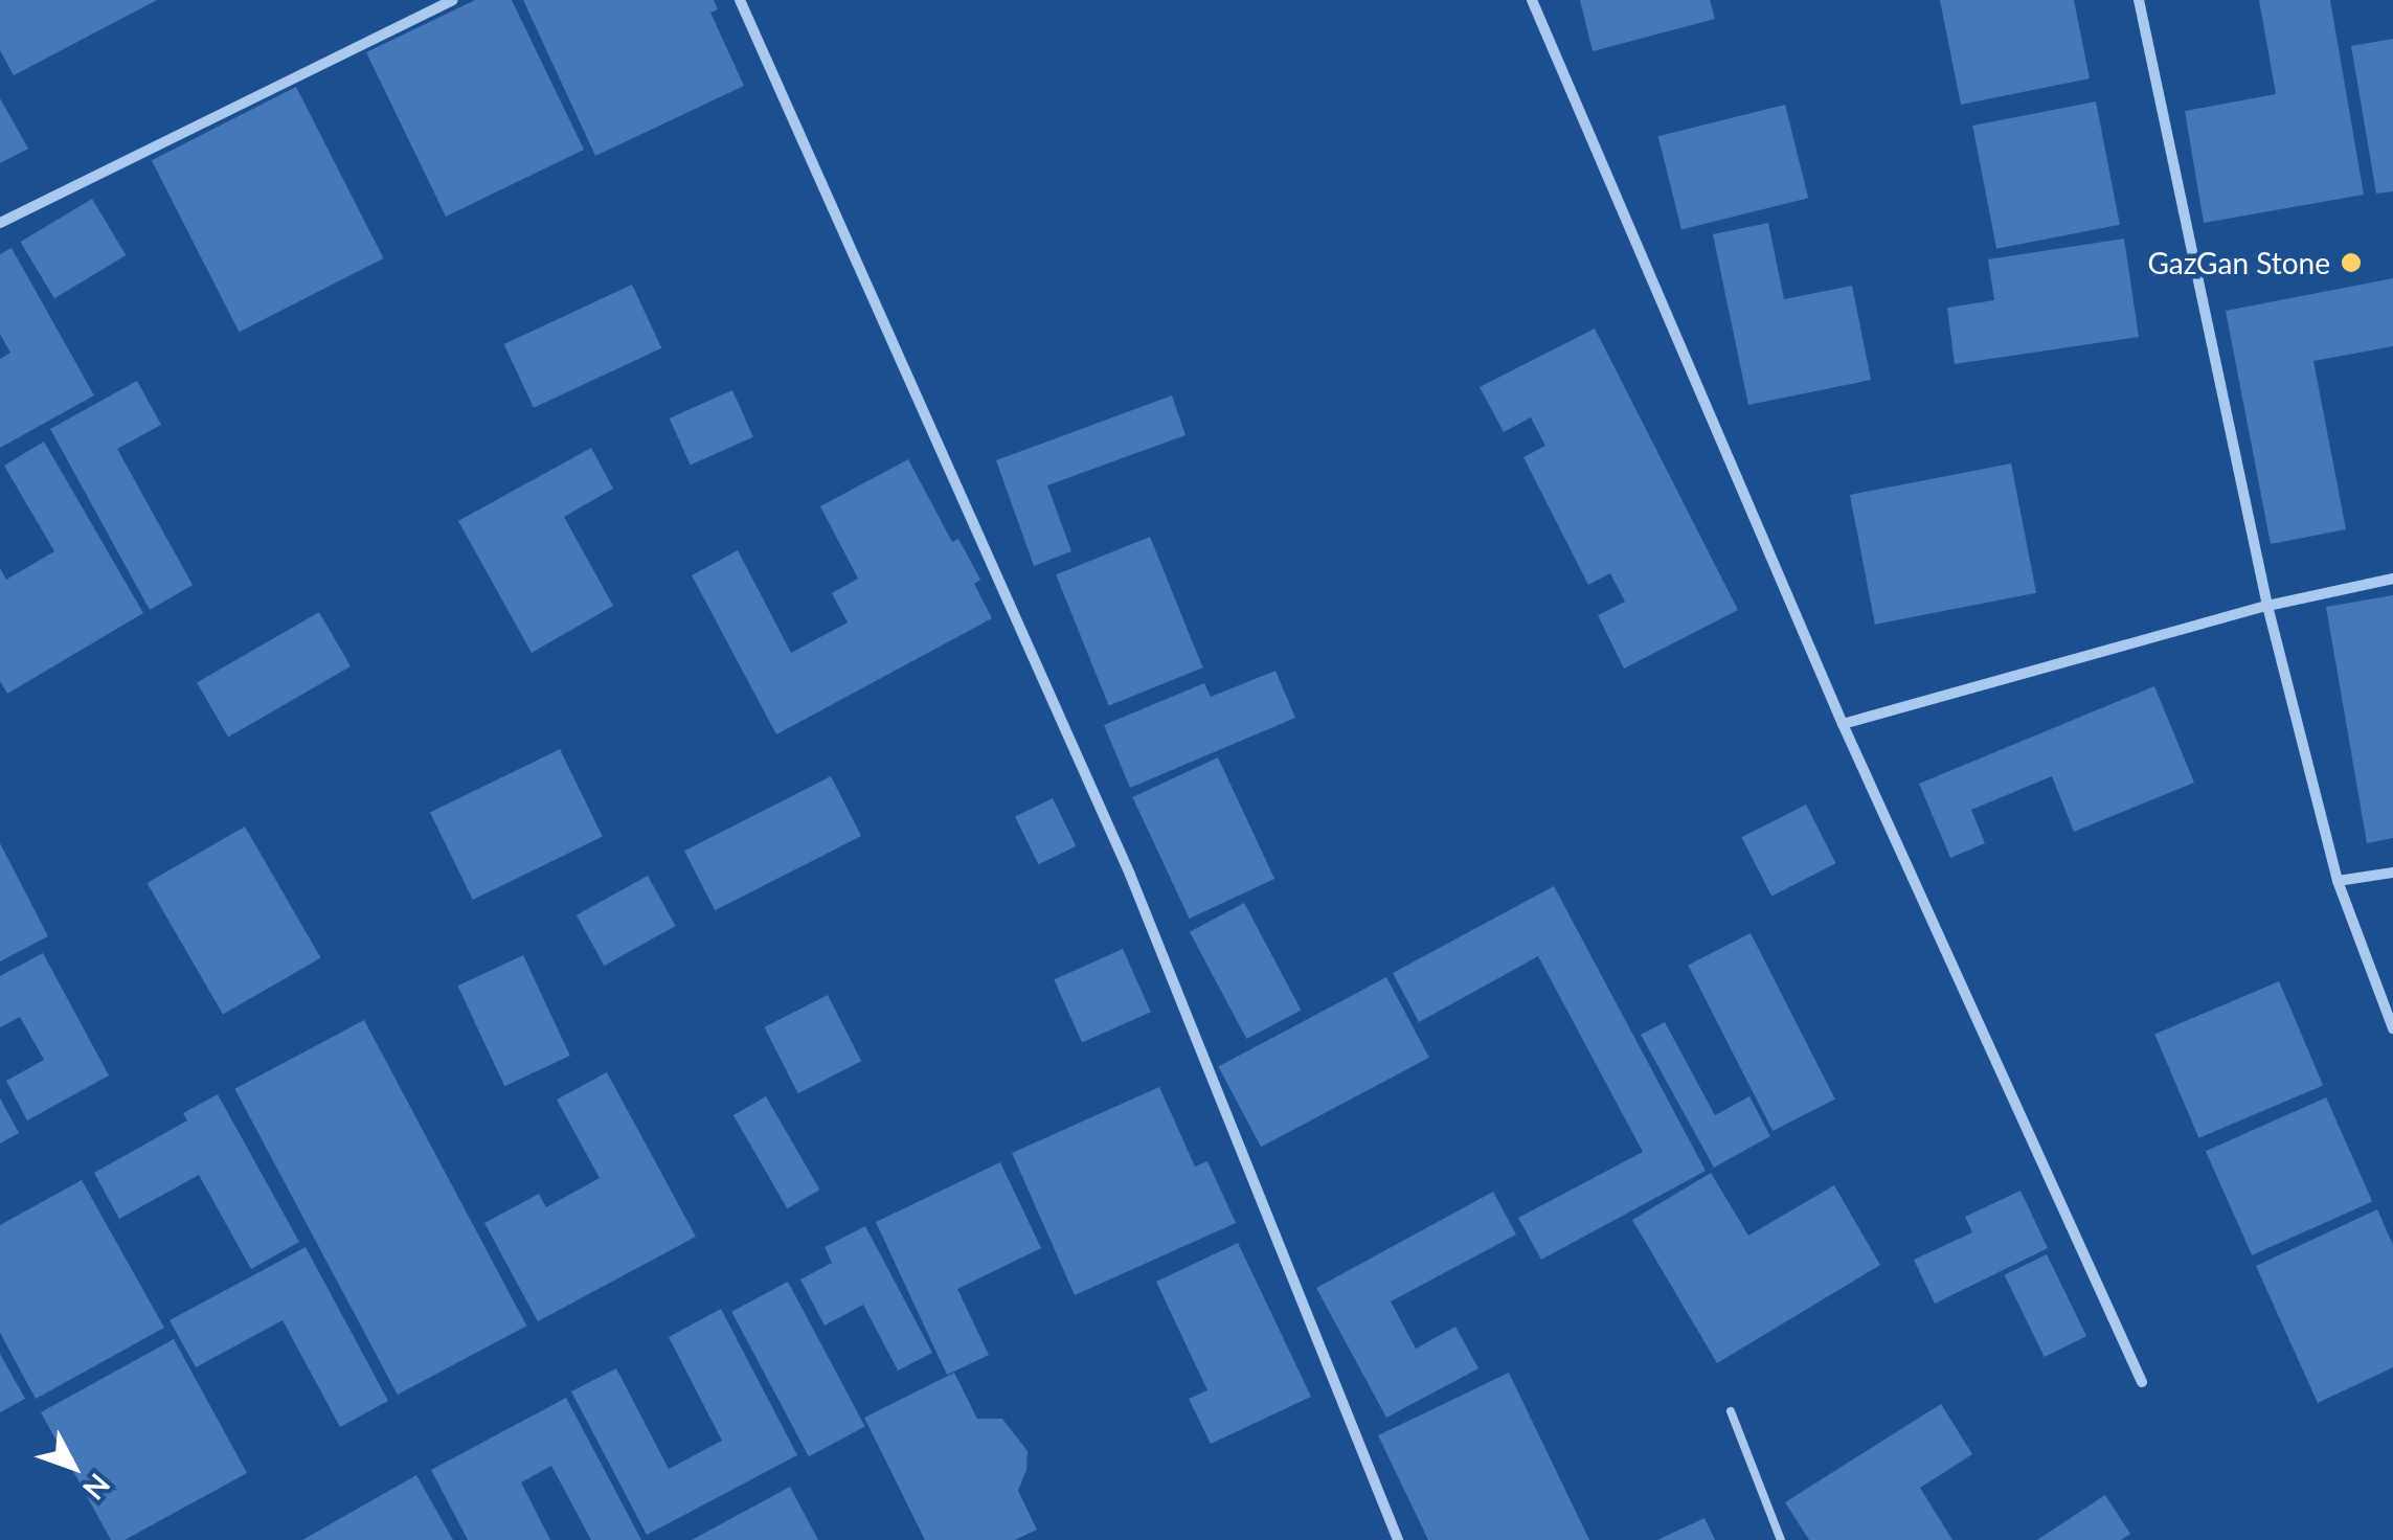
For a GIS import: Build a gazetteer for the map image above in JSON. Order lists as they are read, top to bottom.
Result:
{
  "places": ["GazGan Stone"],
  "north": "bottom right"
}
